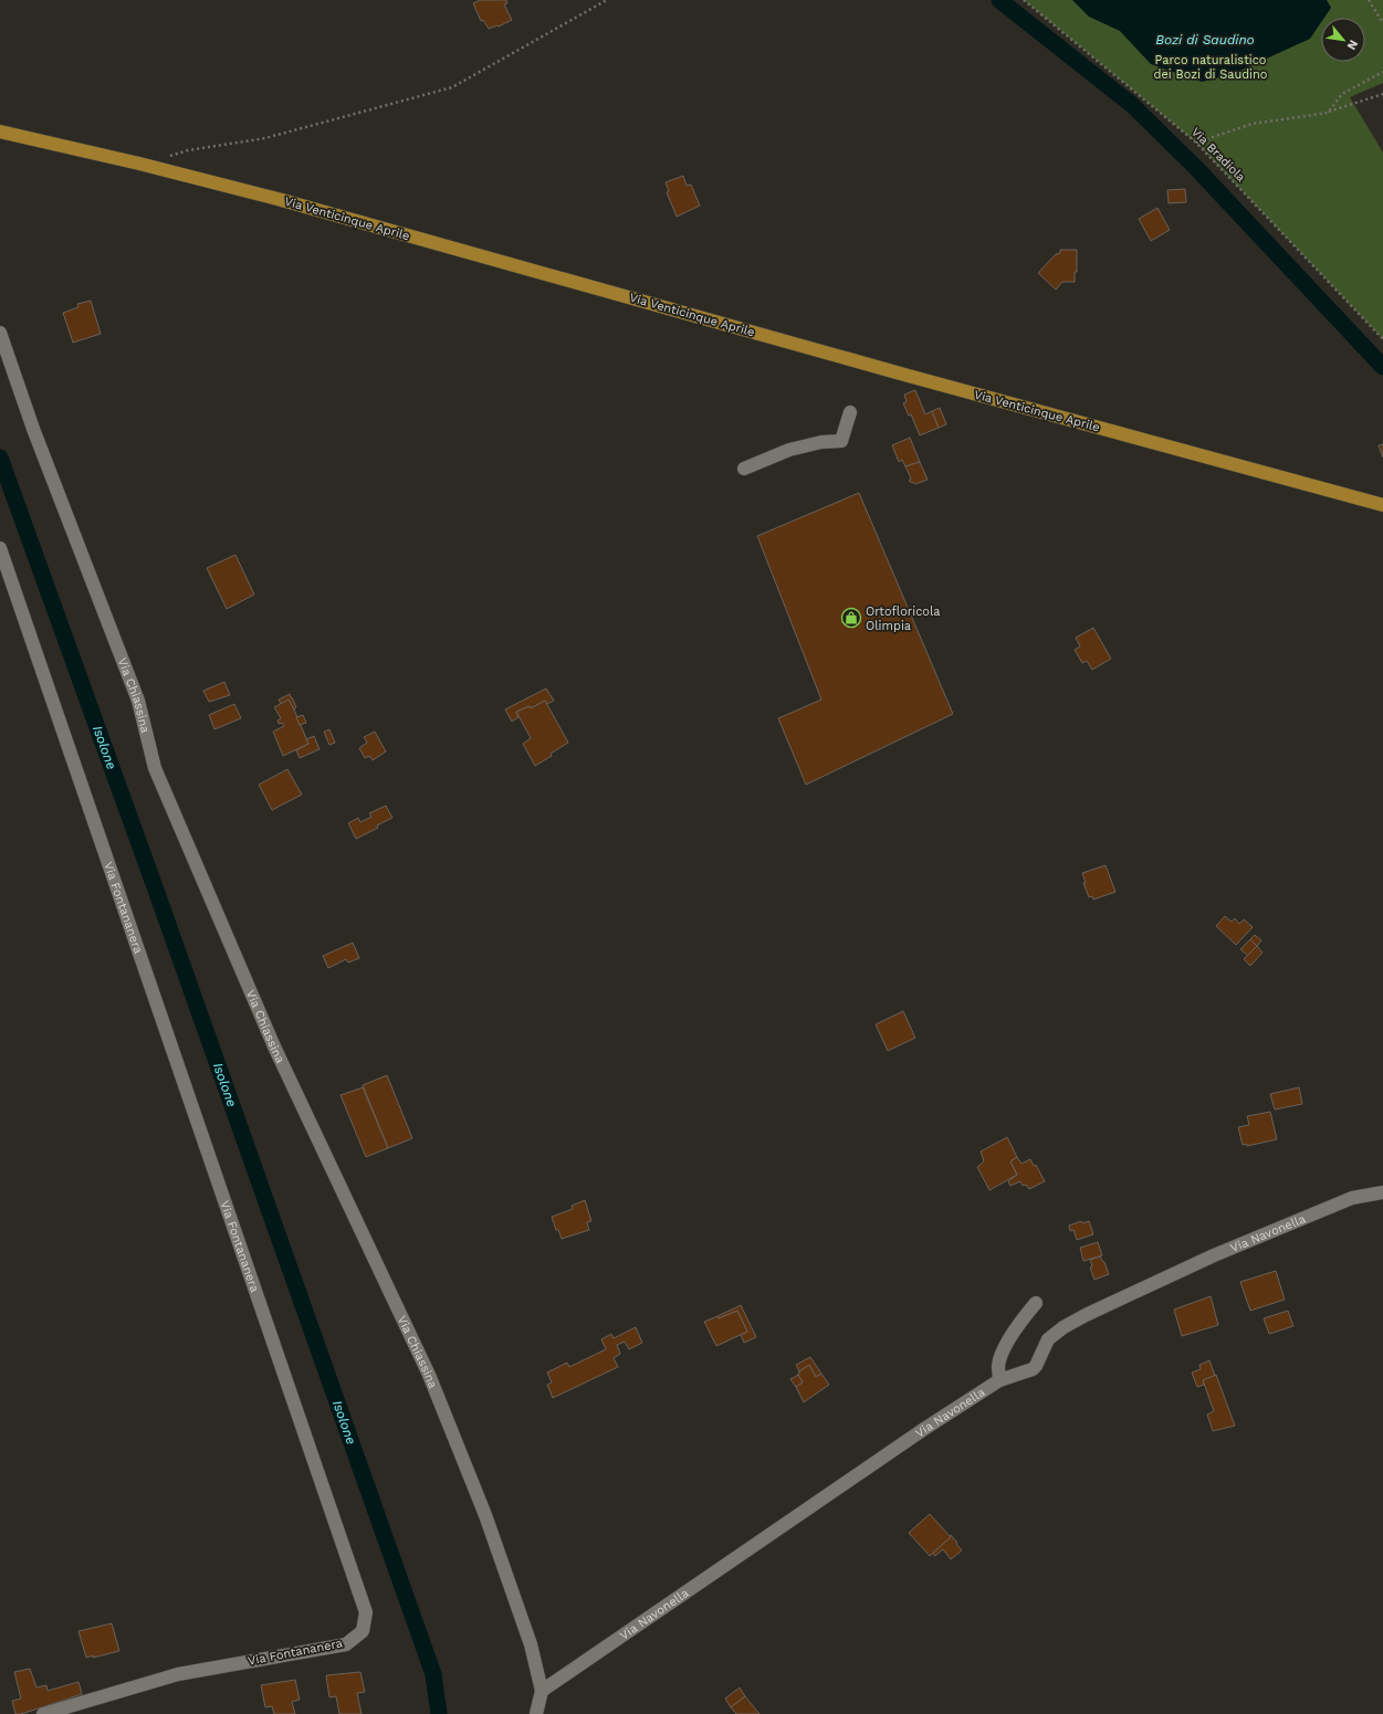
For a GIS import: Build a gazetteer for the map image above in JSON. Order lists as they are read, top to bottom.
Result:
{
  "streets": {
    "main road": ["Via Venticinque Aprile"],
    "street": ["Via Chiassina", "Via Fontananera", "Via Navonella"],
    "path": ["Via Bradiola"]
  },
  "crossings": [
    ["Via Chiassina", "Via Navonella"]
  ],
  "water": ["Bozi di Saudino", "Isolone"],
  "parks": ["Parco naturalistico dei Bozi di Saudino"],
  "places": {
    "shop": ["Ortofloricola Olimpia"]
  },
  "north": "bottom right"
}
